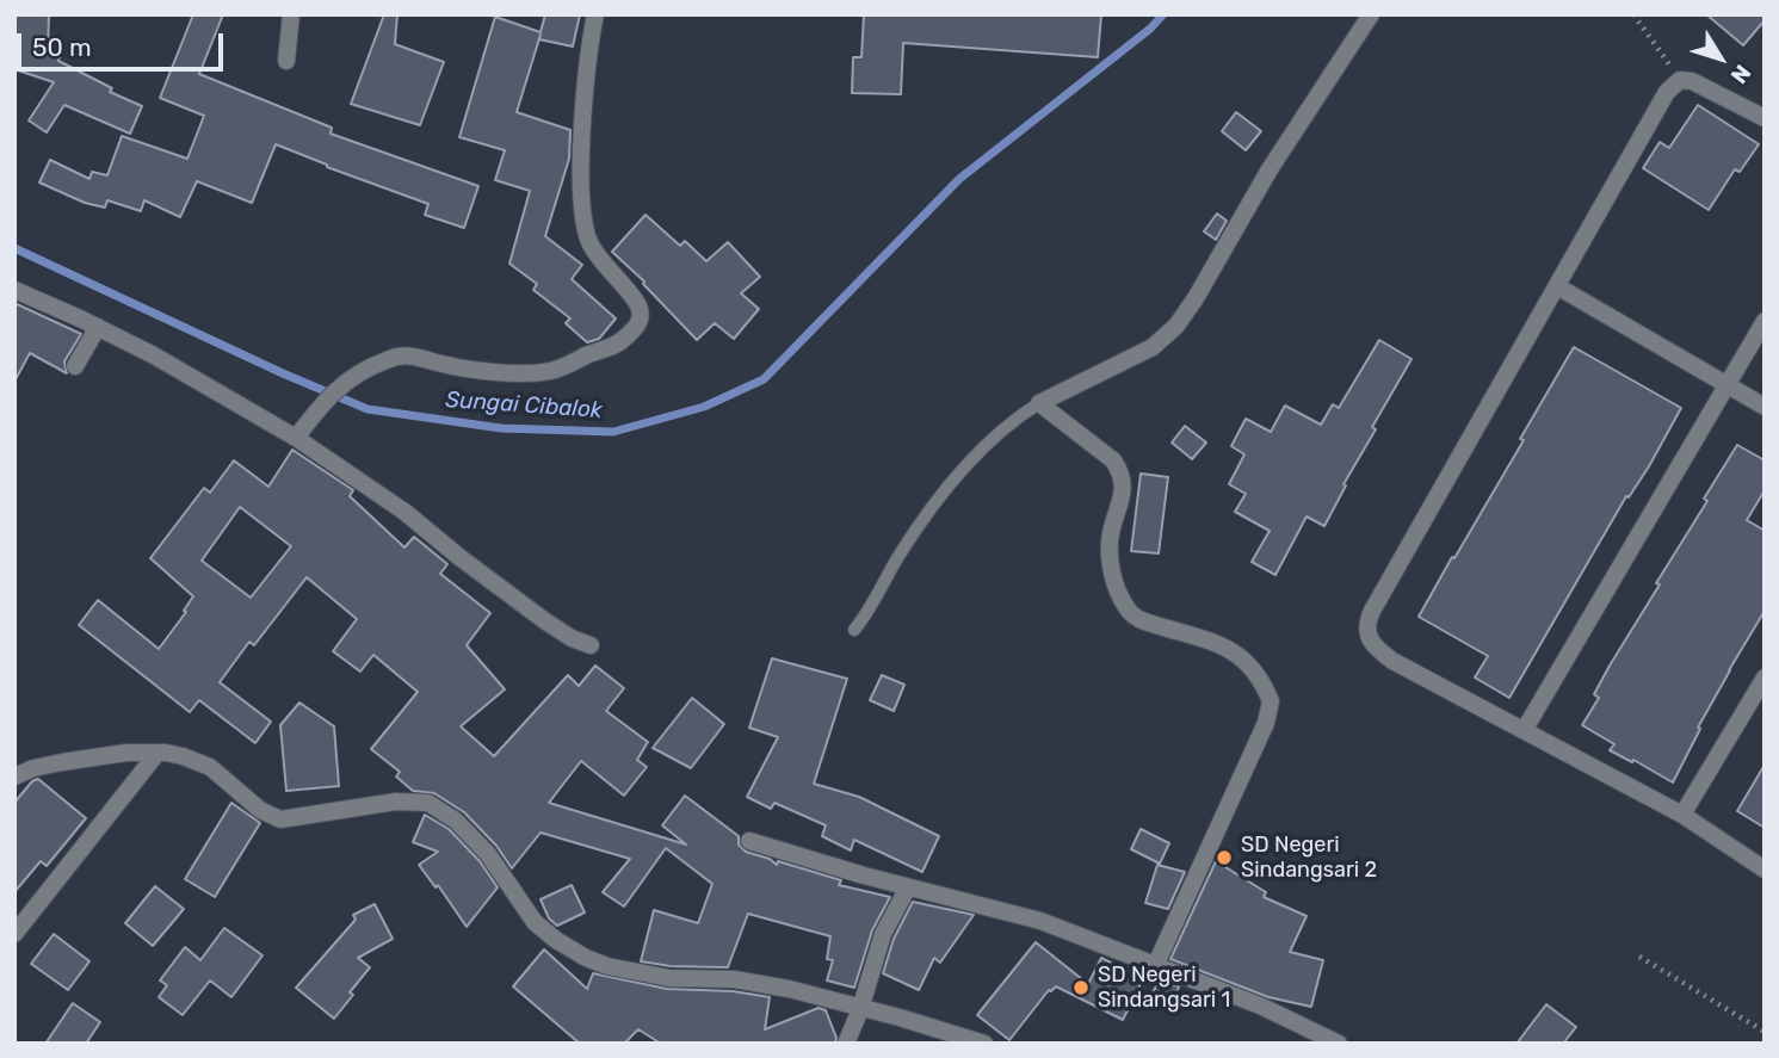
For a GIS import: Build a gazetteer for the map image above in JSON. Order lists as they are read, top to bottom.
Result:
{
  "water": ["Sungai Cibalok"],
  "places": ["SD Negeri Sindangsari 2", "SD Negeri Sindangsari 1"],
  "scale_bar": "50 m",
  "north": "bottom right"
}
